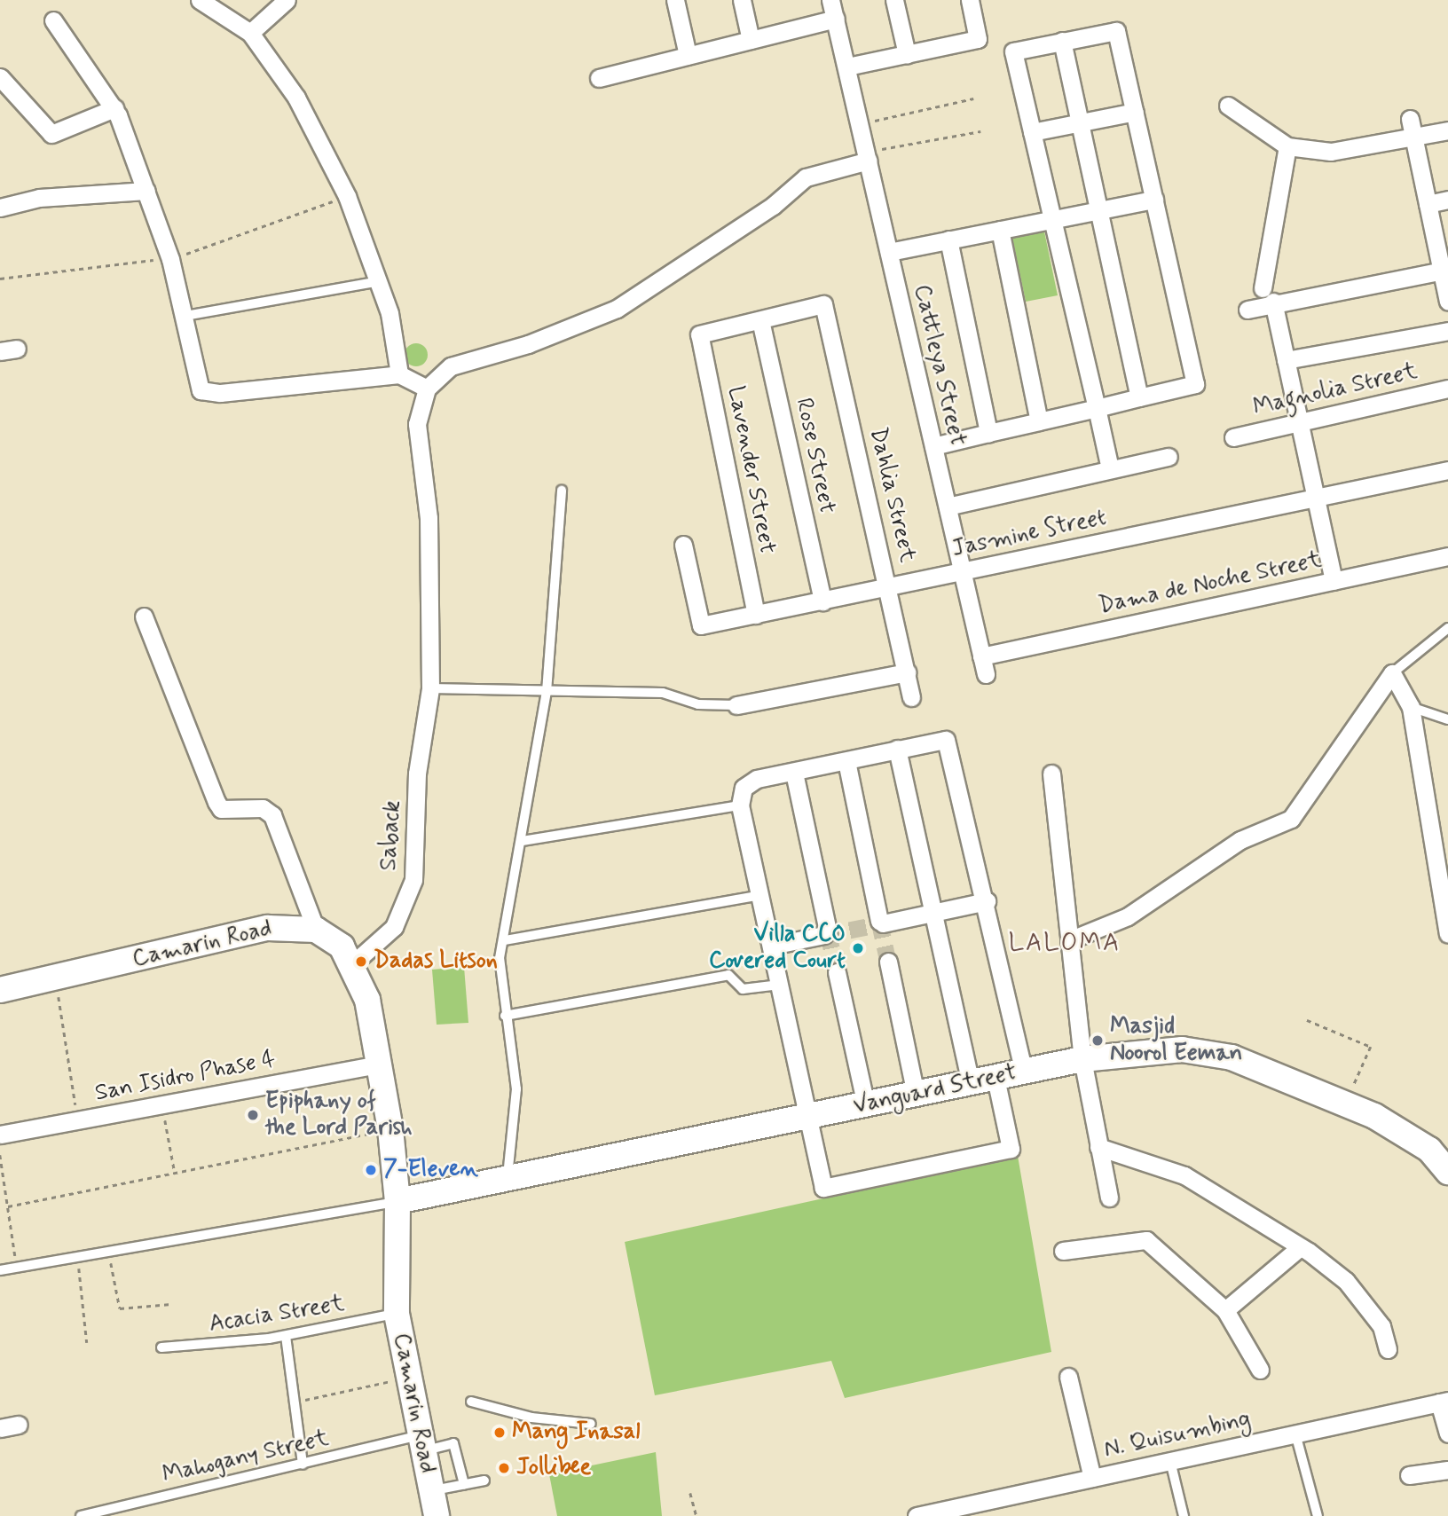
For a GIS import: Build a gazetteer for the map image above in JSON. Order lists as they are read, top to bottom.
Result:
{
  "streets": {
    "street": [
      "Cattleya Street",
      "Magnolia Street",
      "Rose Street",
      "Lavender Street",
      "Dahlia Street",
      "Jasmine Street",
      "Dama de Noche Street",
      "Saback",
      "Camarin Road",
      "San Isidro Phase 4",
      "Vanguard Street",
      "N. Quisumbing"
    ],
    "lane": ["Acacia Street", "Mahogany Street"]
  },
  "crossings": [
    ["Cattleya Street", "Jasmine Street"],
    ["Cattleya Street", "Dama de Noche Street"],
    ["Rose Street", "Lavender Street"],
    ["Rose Street", "Dahlia Street"],
    ["Rose Street", "Jasmine Street"],
    ["Lavender Street", "Dahlia Street"],
    ["Lavender Street", "Jasmine Street"],
    ["Dahlia Street", "Jasmine Street"],
    ["Saback", "Camarin Road"],
    ["Camarin Road", "San Isidro Phase 4"],
    ["Camarin Road", "Vanguard Street"],
    ["Camarin Road", "Acacia Street"],
    ["Camarin Road", "Mahogany Street"]
  ],
  "districts": ["LALOMA"],
  "places": [
    "Villa CCO Covered Court",
    "Dadas Litson",
    "Masjid Noorol Eeman",
    "Epiphany of the Lord Parish",
    "7-Eleven",
    "Mang Inasal",
    "Jollibee"
  ]
}
